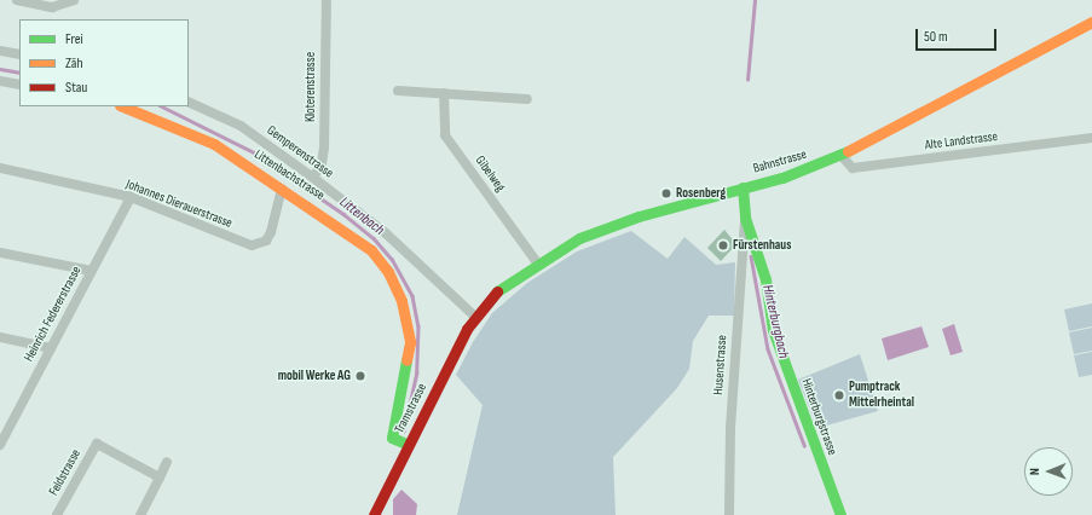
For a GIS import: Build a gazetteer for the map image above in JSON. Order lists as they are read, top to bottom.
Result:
{
  "streets": {
    "main road": [
      "Bahnstrasse",
      "Littenbachstrasse",
      "Tramstrasse",
      "Hinterburgstrasse"
    ],
    "street": [
      "Kloterenstrasse",
      "Alte Landstrasse",
      "Gemperenstrasse",
      "Gibelweg",
      "Johannes Dierauerstrasse",
      "Heinrich Federerstrasse",
      "Husenstrasse",
      "Feldstrasse"
    ]
  },
  "crossings": [
    ["Kloterenstrasse", "Gemperenstrasse"],
    ["Alte Landstrasse", "Bahnstrasse"],
    ["Gemperenstrasse", "Bahnstrasse"],
    ["Gemperenstrasse", "Tramstrasse"],
    ["Bahnstrasse", "Gibelweg"],
    ["Bahnstrasse", "Tramstrasse"],
    ["Bahnstrasse", "Hinterburgstrasse"],
    ["Littenbachstrasse", "Johannes Dierauerstrasse"],
    ["Littenbachstrasse", "Tramstrasse"],
    ["Johannes Dierauerstrasse", "Heinrich Federerstrasse"],
    ["Husenstrasse", "Hinterburgstrasse"]
  ],
  "water": ["Littenbach", "Hinterburgbach"],
  "places": [
    "Rosenberg",
    "Fürstenhaus",
    "mobil Werke AG",
    "Pumptrack Mittelrheintal"
  ],
  "legend": ["Frei", "Zäh", "Stau"],
  "scale_bar": "50 m",
  "north": "left"
}
